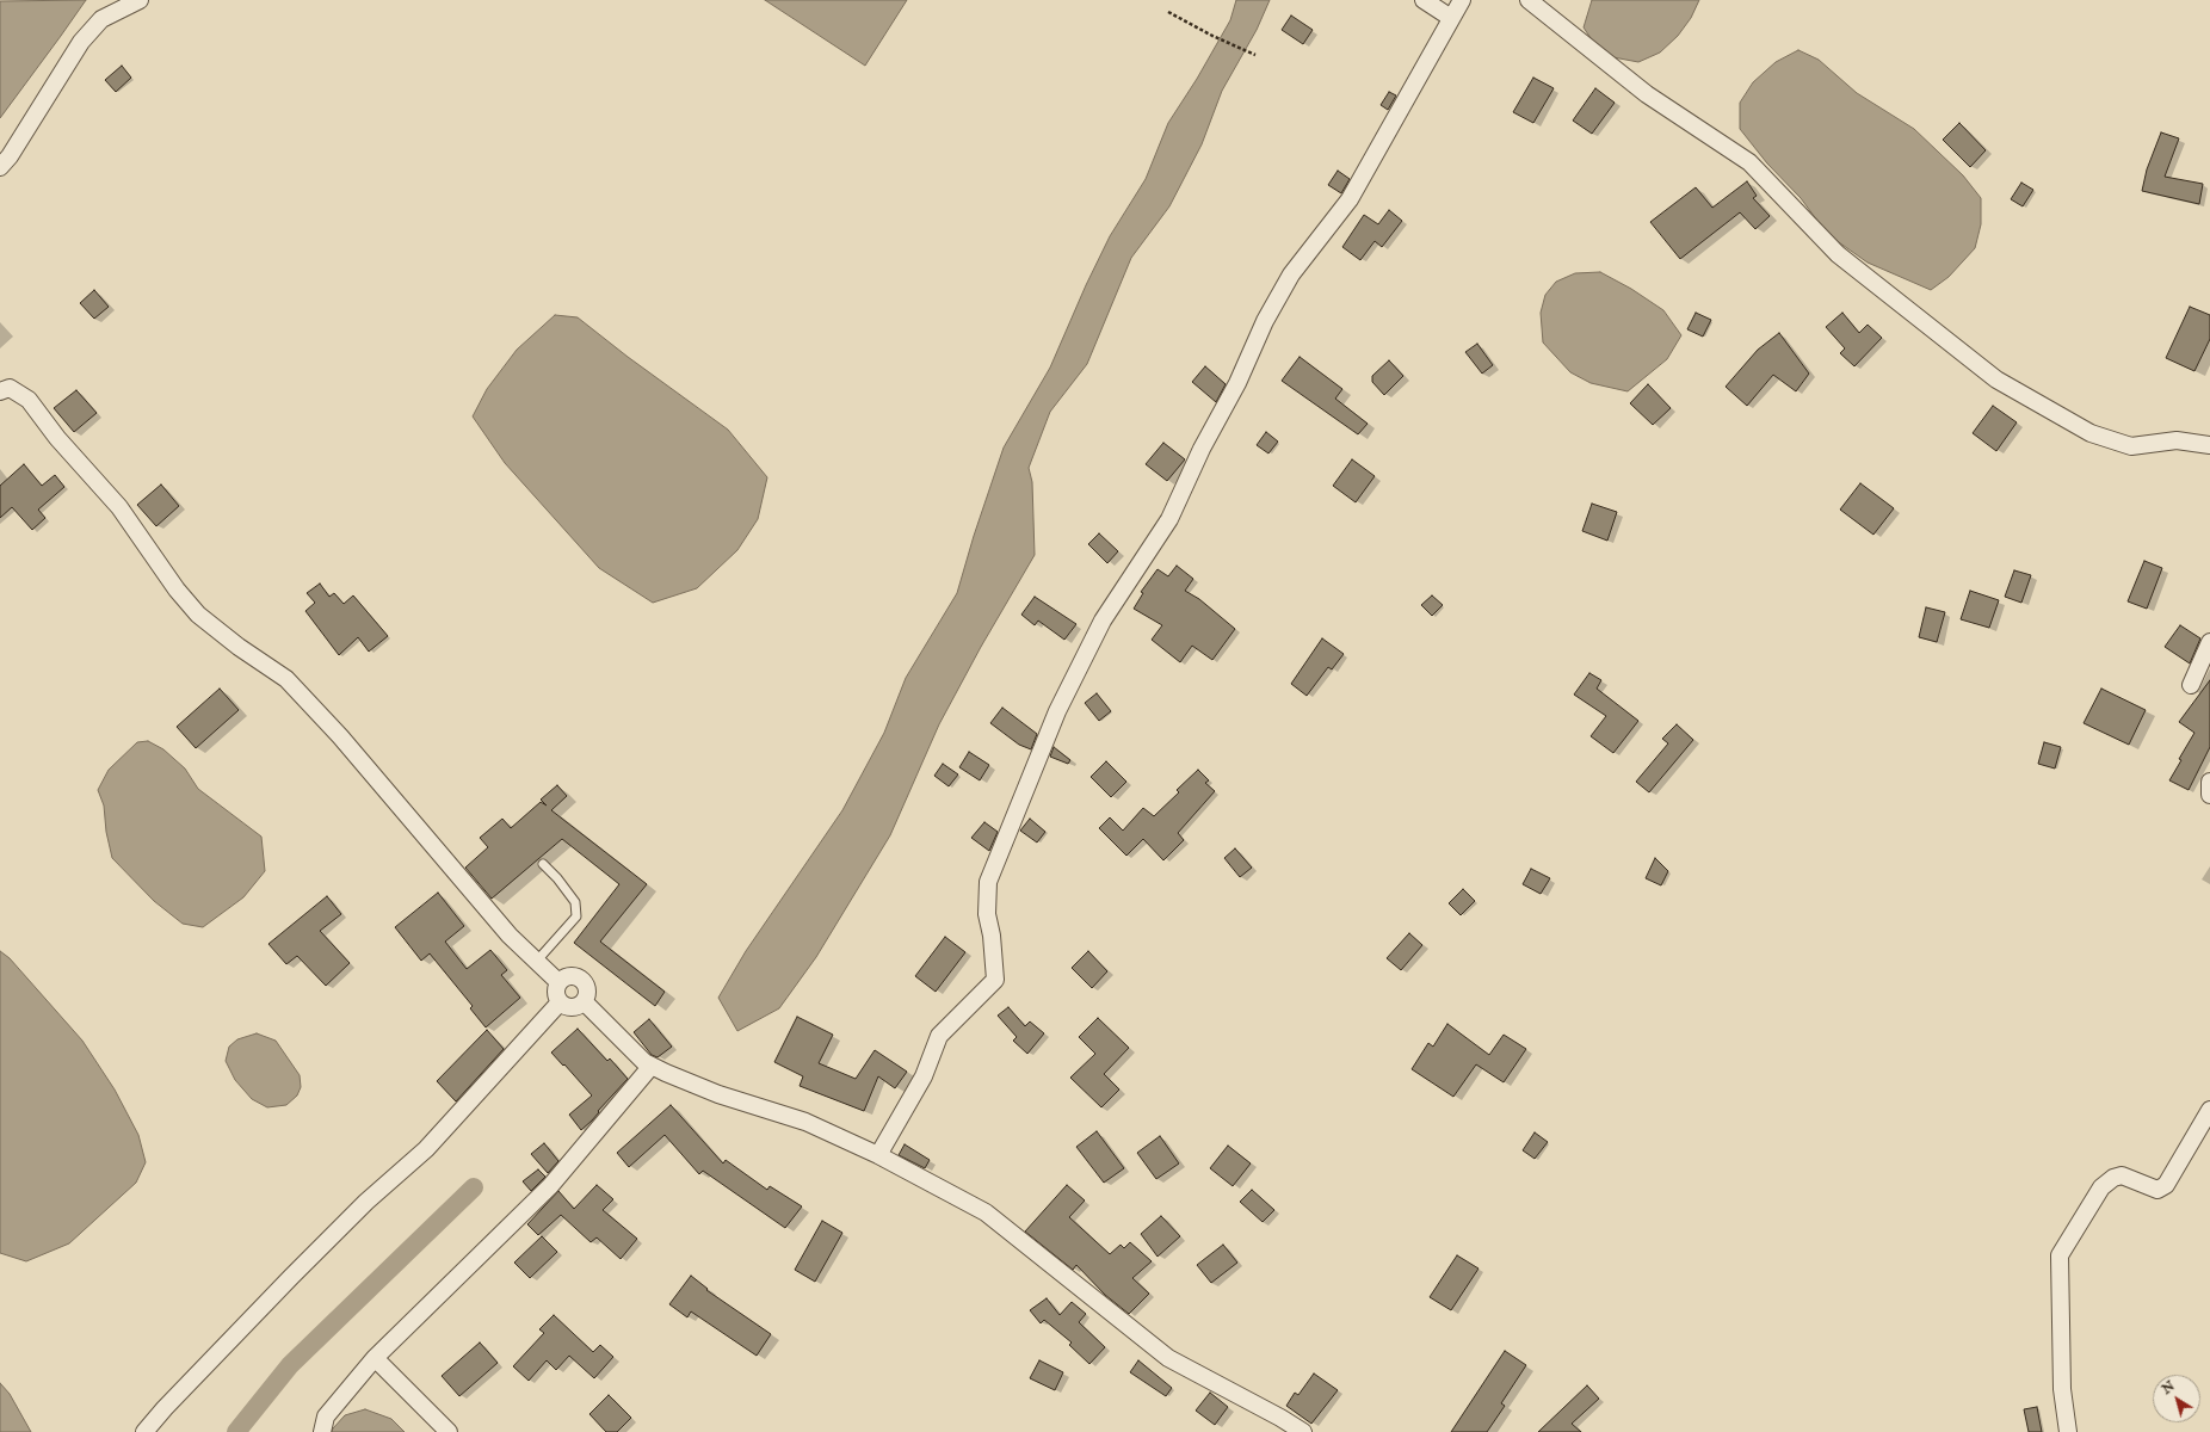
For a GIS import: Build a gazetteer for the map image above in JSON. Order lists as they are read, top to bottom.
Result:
{
  "north": "top left"
}
